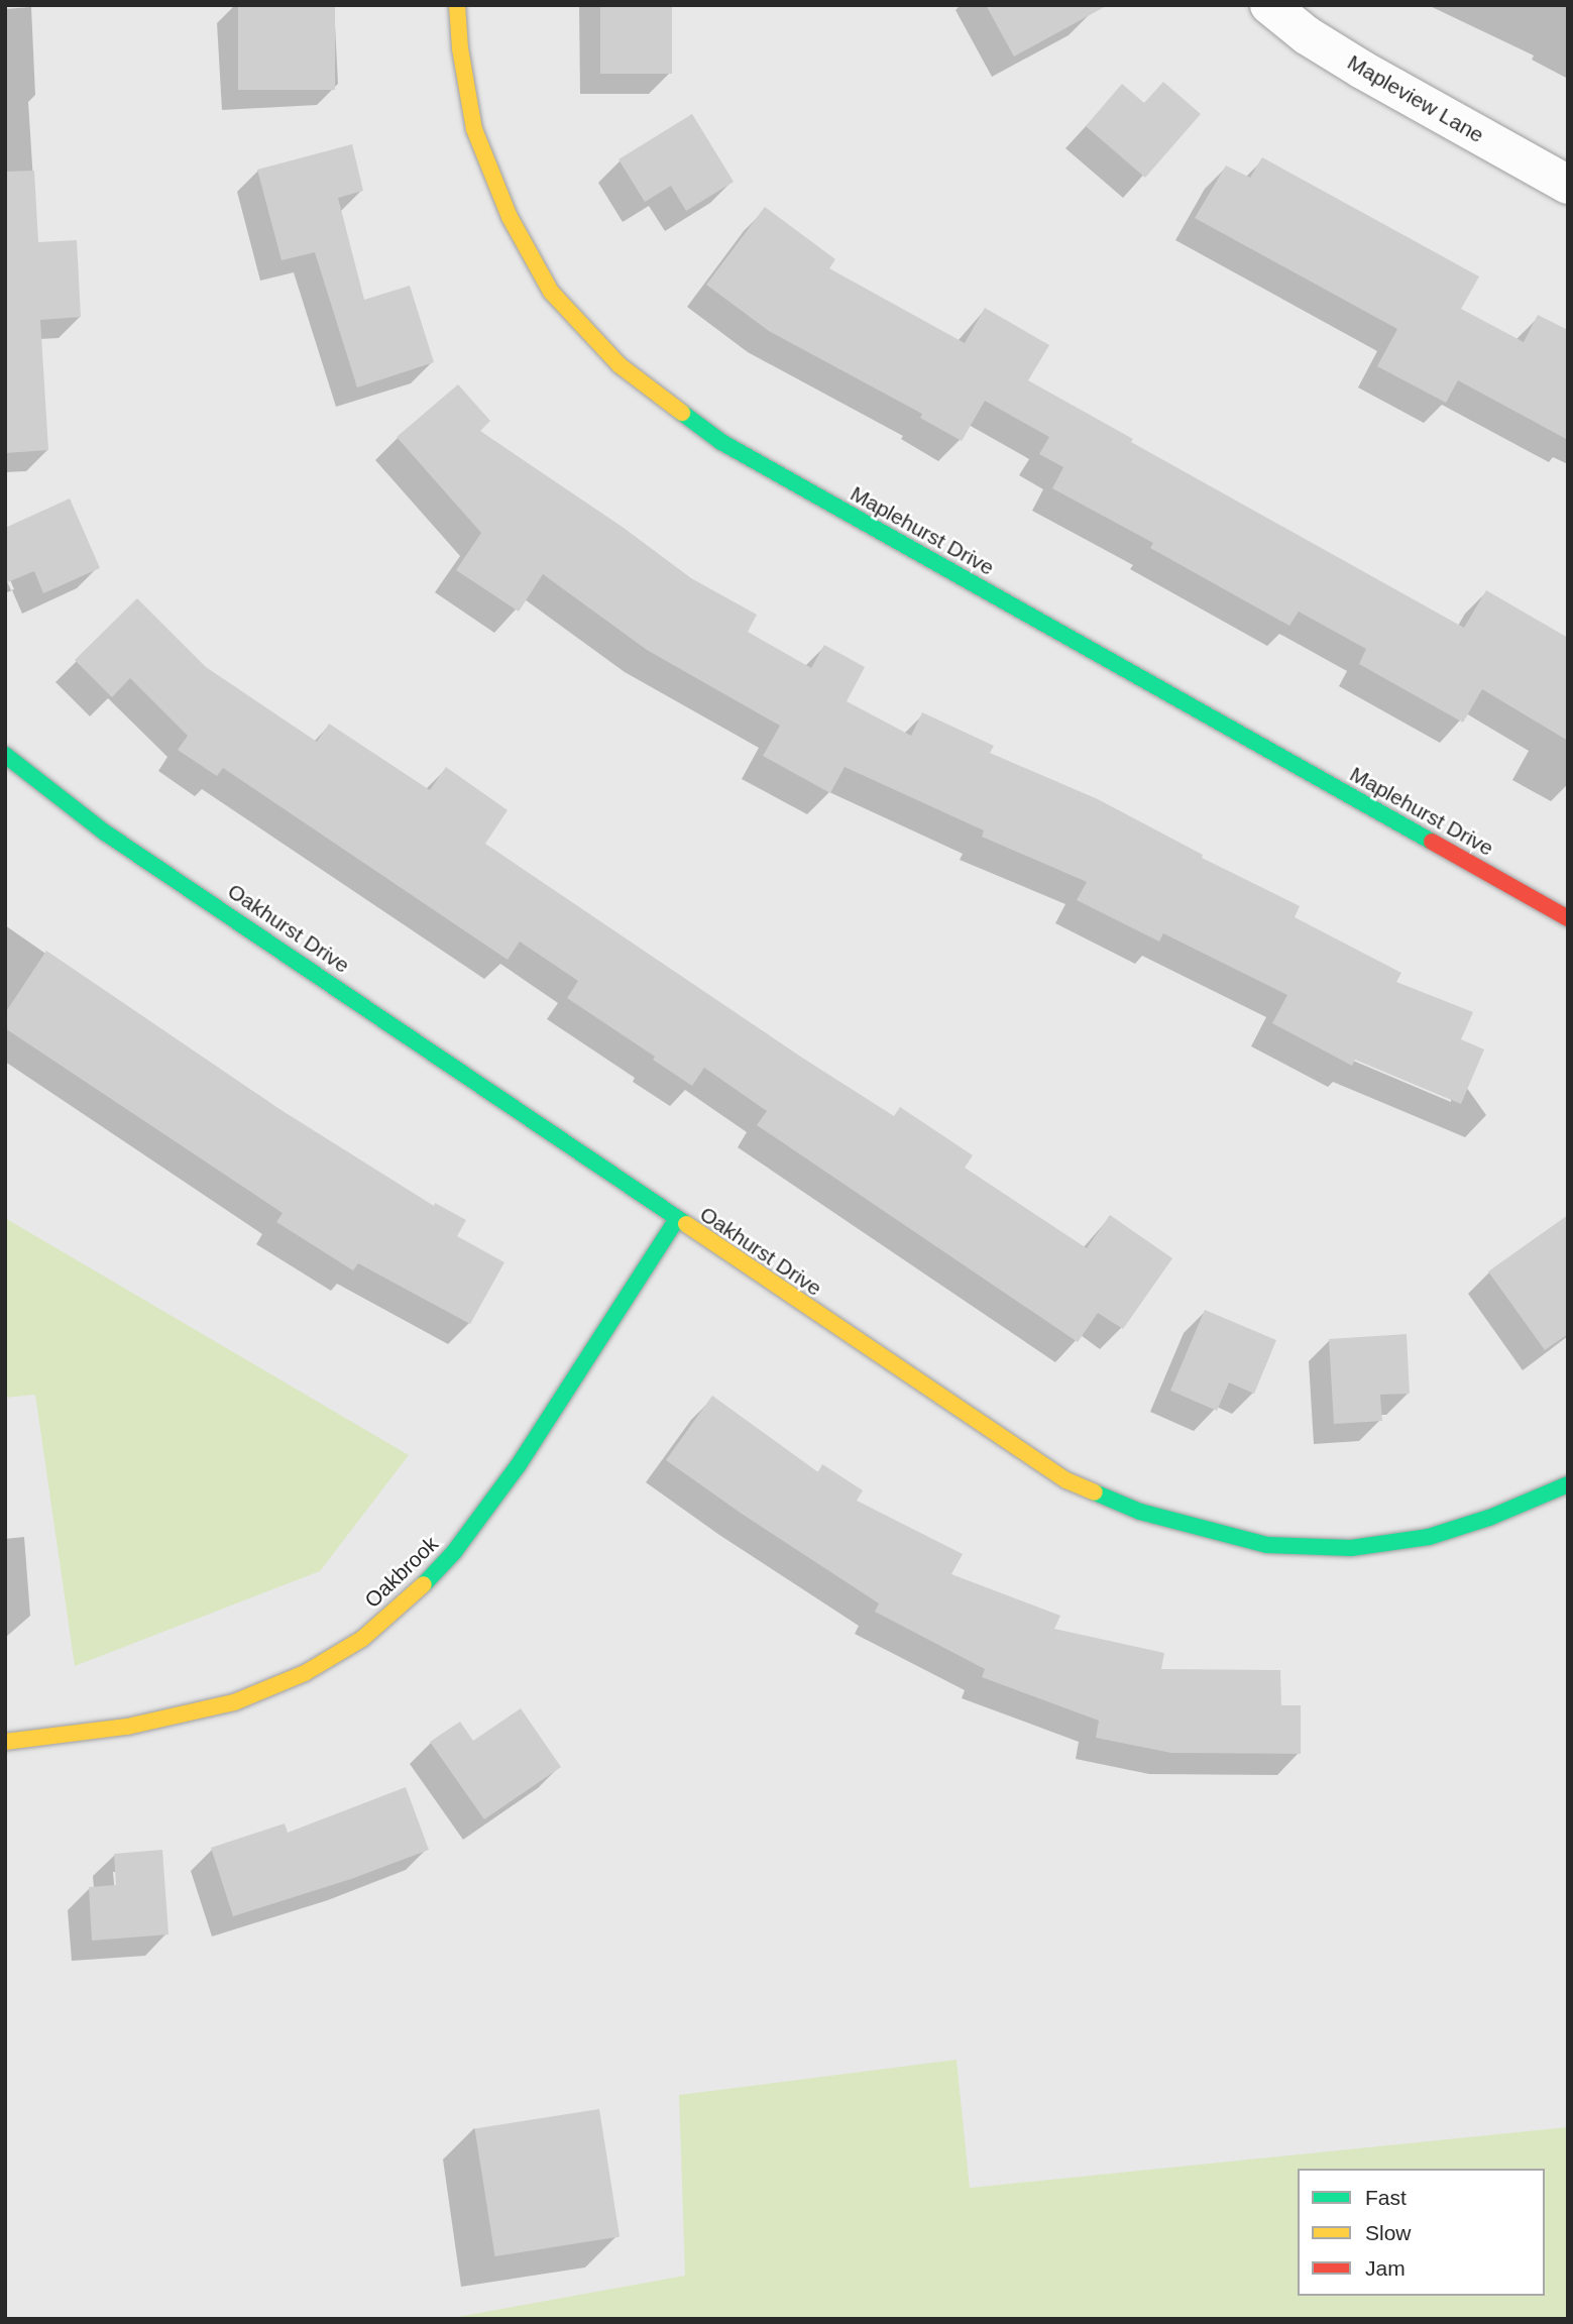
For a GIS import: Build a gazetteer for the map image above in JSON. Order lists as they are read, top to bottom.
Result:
{
  "streets": {
    "street": [
      "Mapleview Lane",
      "Maplehurst Drive",
      "Oakhurst Drive",
      "Oakbrook"
    ]
  },
  "crossings": [
    ["Oakhurst Drive", "Oakbrook"]
  ],
  "legend": ["Fast", "Slow", "Jam"]
}
